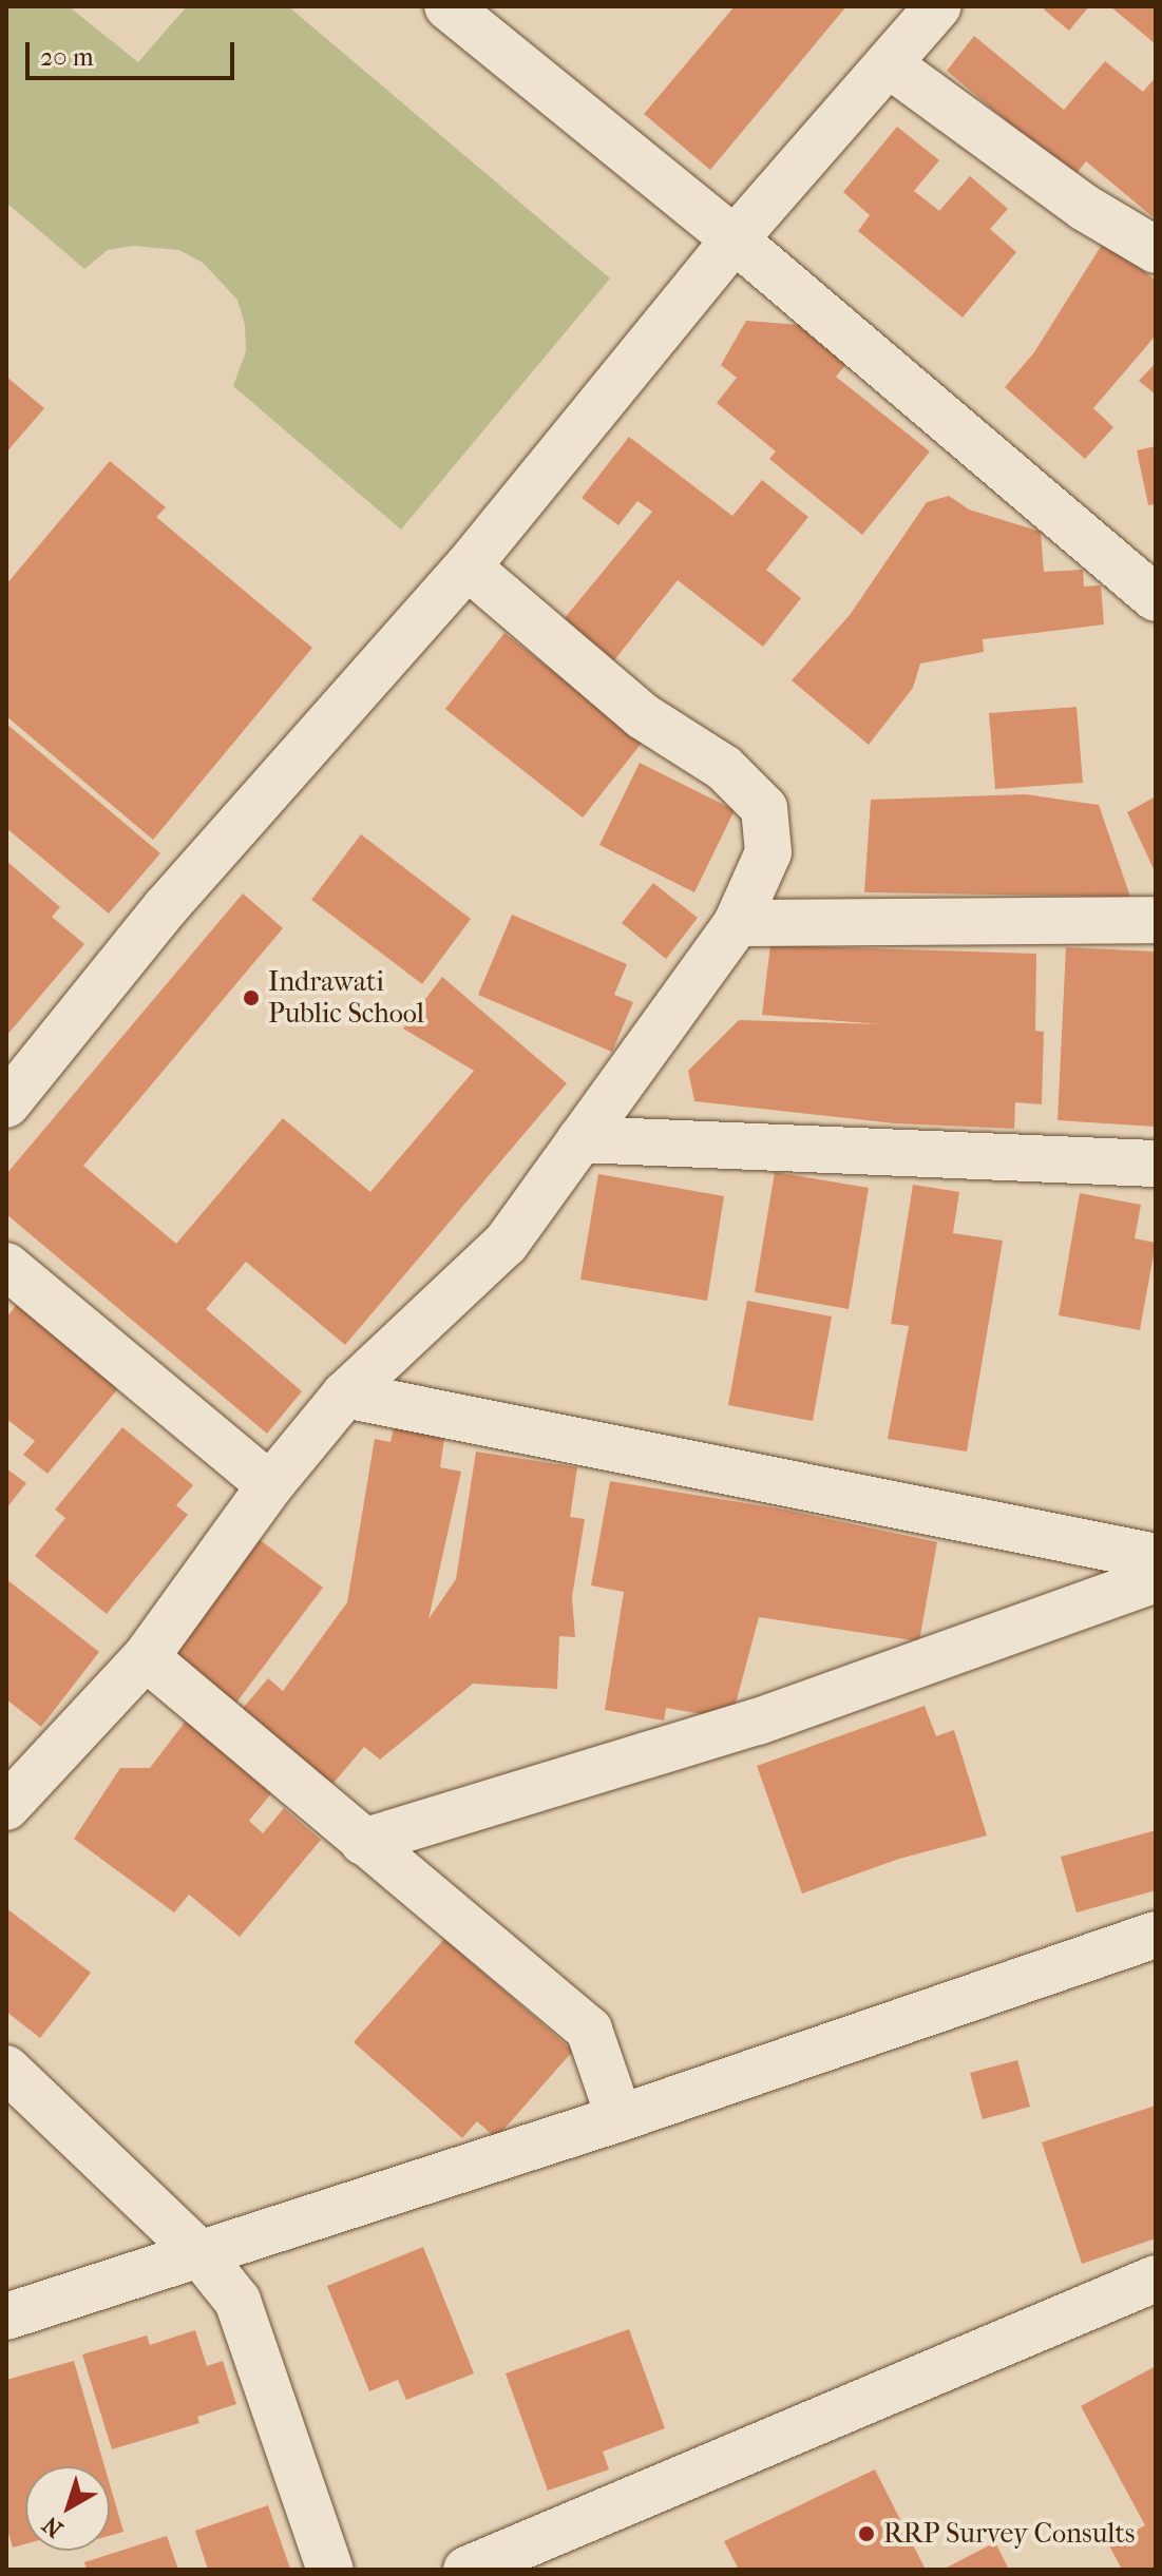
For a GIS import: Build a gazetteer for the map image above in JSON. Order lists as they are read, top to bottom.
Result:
{
  "places": ["Indrawati Public School", "RRP Survey Consults"],
  "scale_bar": "20 m",
  "north": "bottom left"
}
